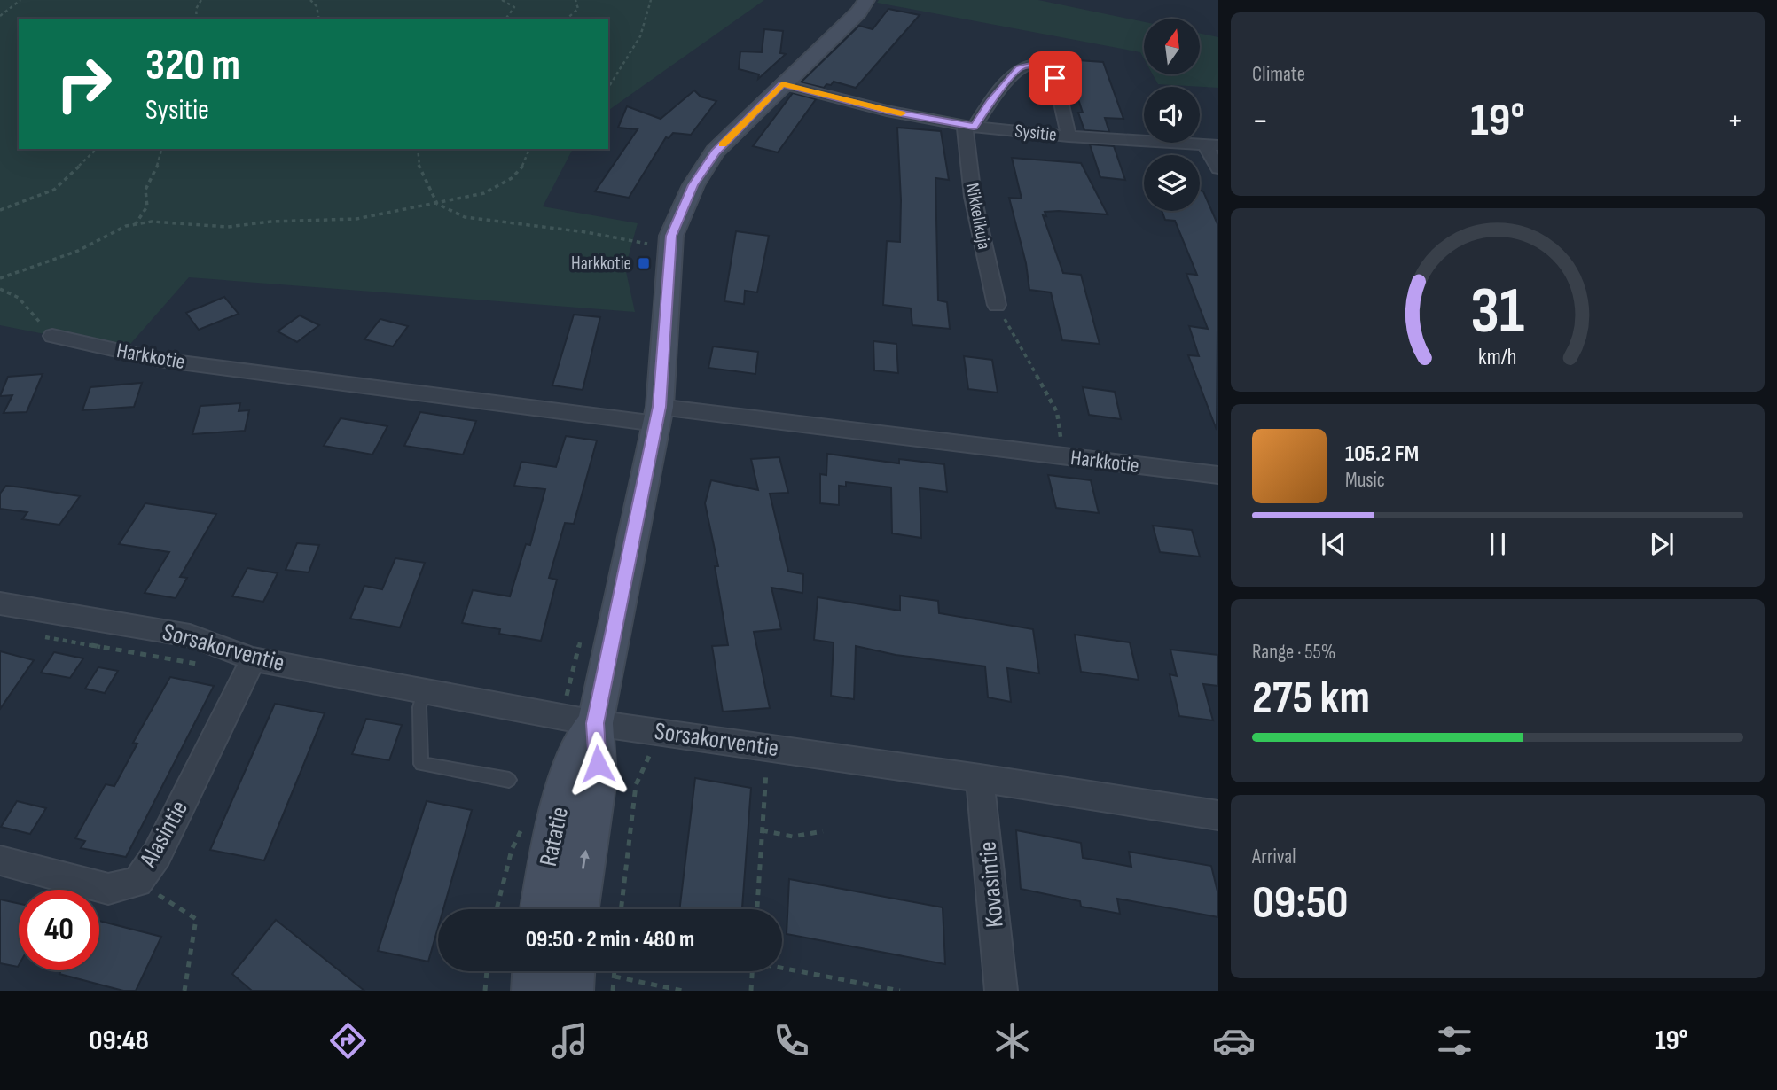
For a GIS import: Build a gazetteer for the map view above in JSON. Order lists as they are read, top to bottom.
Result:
{
  "streets": {
    "street": [
      "Sysitie",
      "Nikkelikuja",
      "Harkkotie",
      "Sorsakorventie",
      "Alasintie",
      "Ratatie",
      "Kovasintie"
    ]
  },
  "crossings": [
    ["Sysitie", "Nikkelikuja"],
    ["Sysitie", "Ratatie"],
    ["Harkkotie", "Ratatie"],
    ["Sorsakorventie", "Alasintie"],
    ["Sorsakorventie", "Ratatie"],
    ["Sorsakorventie", "Kovasintie"]
  ],
  "places": {
    "transit": ["Harkkotie"]
  },
  "north": "top",
  "page": {
    "tile": [
      "Climate",
      ["Range · 55%", "275 km"],
      ["Arrival", "09:50"]
    ],
    "turn": ["320 m", "Sysitie"],
    "heat": ["−", "19°", "+"],
    "song": ["105.2 FM", "Music"],
    "limit": "40",
    "trip": "09:50 · 2 min · 480 m",
    "tabs": ["09:48", "19°"],
    "gauge": ["31", "km/h"]
  }
}
